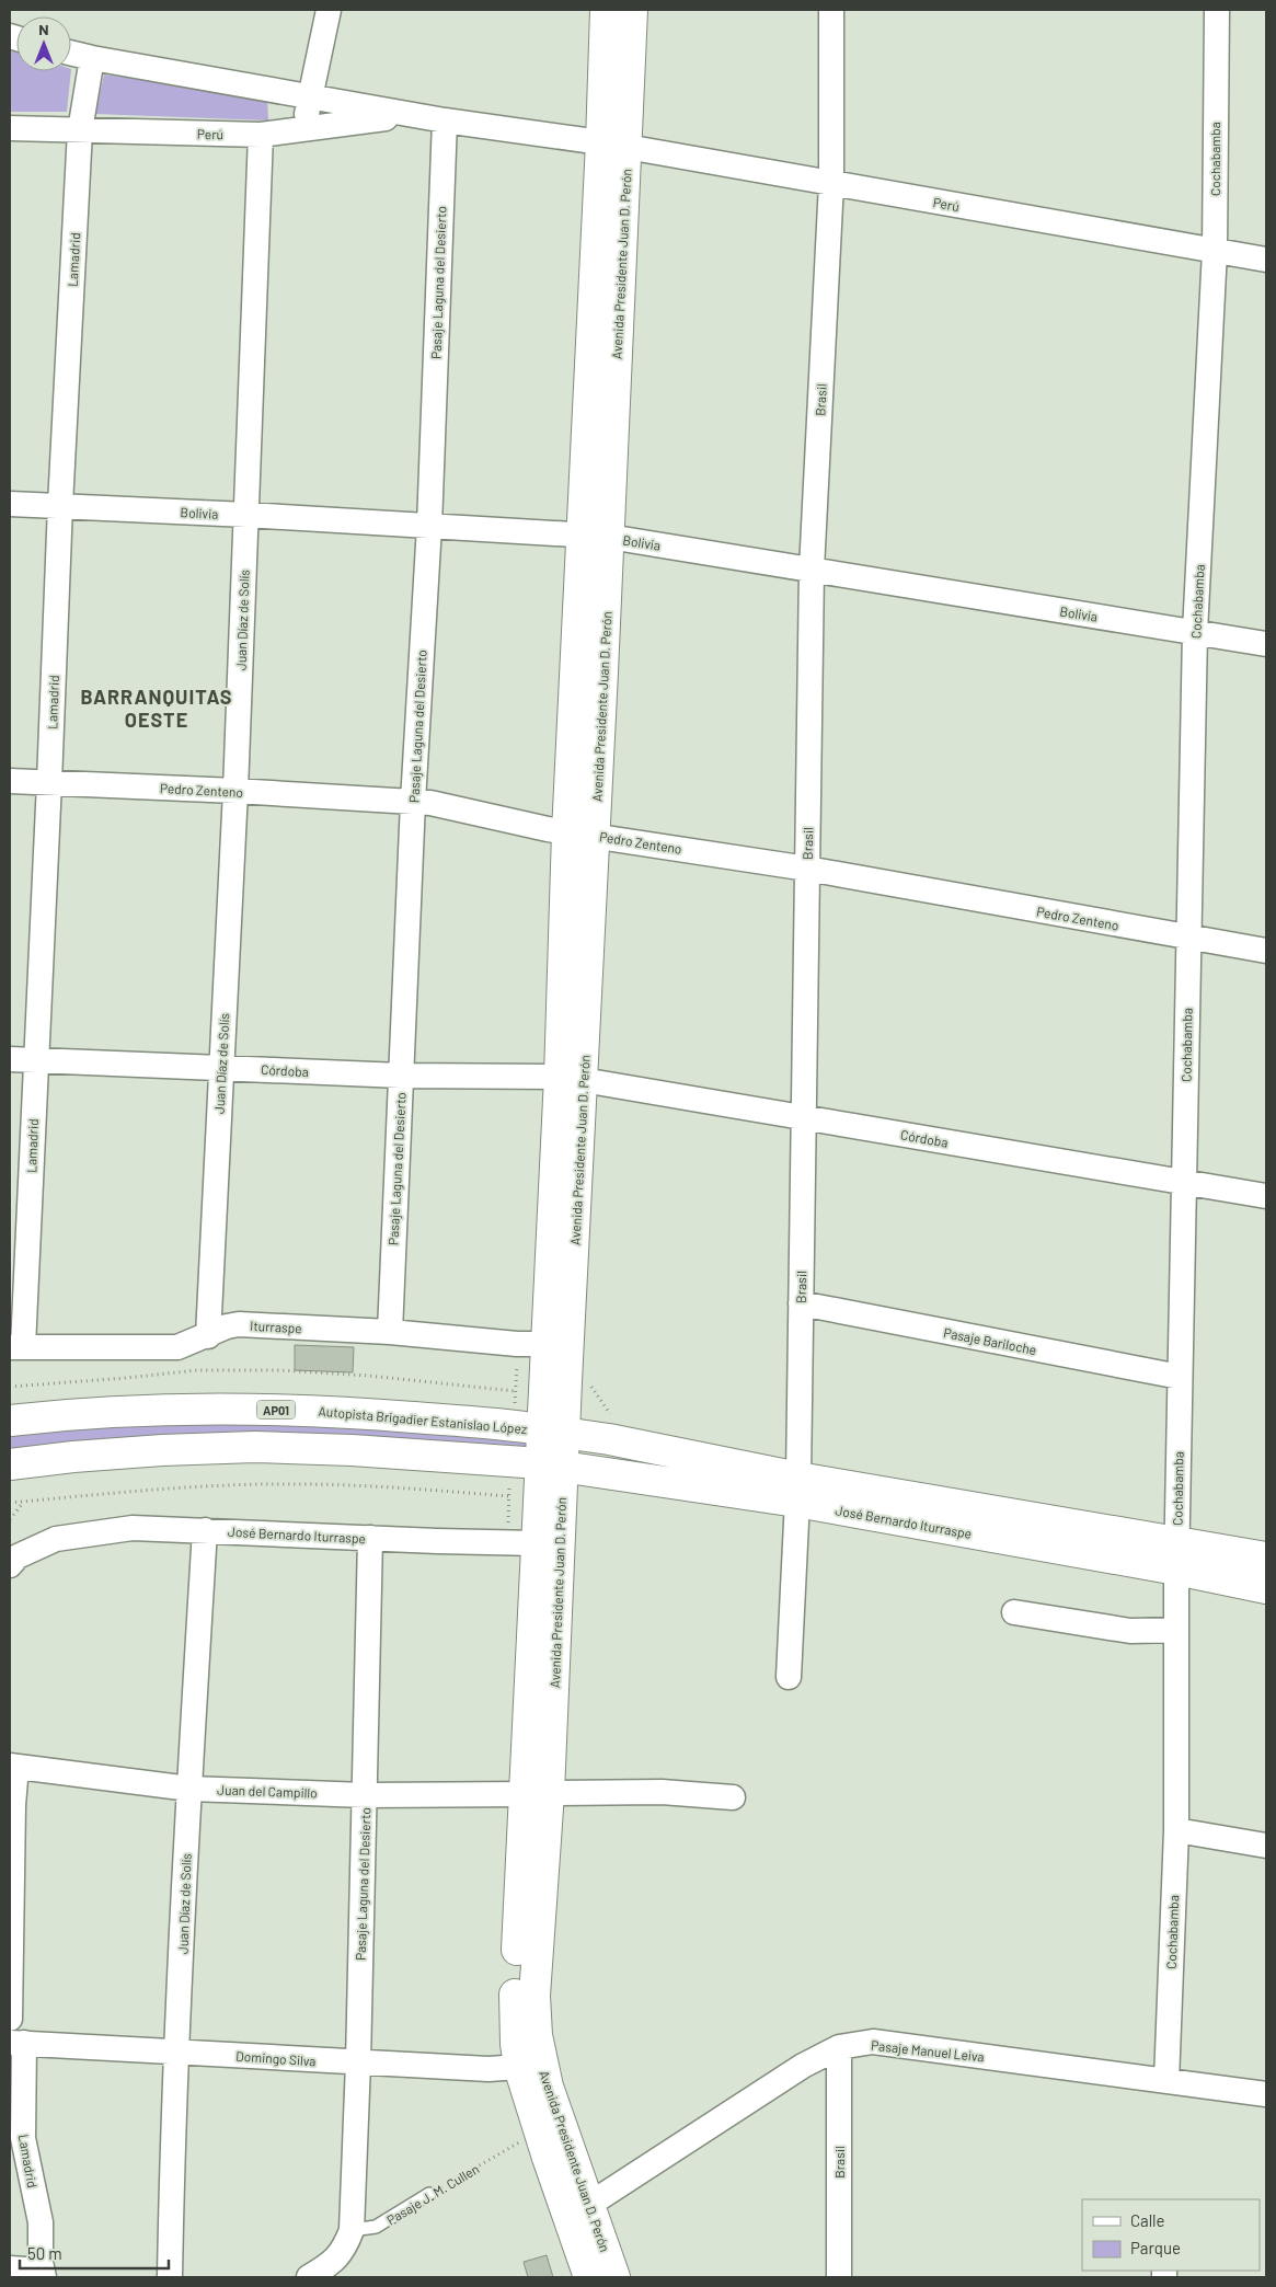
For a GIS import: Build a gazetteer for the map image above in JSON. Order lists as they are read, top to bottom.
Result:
{
  "streets": {
    "main road": [
      "Avenida Presidente Juan D. Perón",
      "AP01",
      "Autopista Brigadier Estanislao López",
      "José Bernardo Iturraspe"
    ],
    "street": [
      "Perú",
      "Cochabamba",
      "Lamadrid",
      "Pasaje Laguna del Desierto",
      "Brasil",
      "Bolivia",
      "Juan Díaz de Solís",
      "Pedro Zenteno",
      "Córdoba",
      "Iturraspe",
      "Pasaje Bariloche",
      "Juan del Campillo",
      "Pasaje Manuel Leiva",
      "Domingo Silva"
    ],
    "lane": ["Pasaje J. M. Cullen"]
  },
  "crossings": [
    ["Perú", "Cochabamba"],
    ["Perú", "Lamadrid"],
    ["Perú", "Avenida Presidente Juan D. Perón"],
    ["Perú", "Pasaje Laguna del Desierto"],
    ["Perú", "Brasil"],
    ["Perú", "Juan Díaz de Solís"],
    ["Cochabamba", "Bolivia"],
    ["Cochabamba", "Pedro Zenteno"],
    ["Cochabamba", "Córdoba"],
    ["Cochabamba", "Pasaje Bariloche"],
    ["Cochabamba", "José Bernardo Iturraspe"],
    ["Cochabamba", "Pasaje Manuel Leiva"],
    ["Lamadrid", "Bolivia"],
    ["Lamadrid", "Pedro Zenteno"],
    ["Lamadrid", "Córdoba"],
    ["Lamadrid", "Iturraspe"],
    ["Lamadrid", "Domingo Silva"],
    ["Avenida Presidente Juan D. Perón", "Bolivia"],
    ["Avenida Presidente Juan D. Perón", "Pedro Zenteno"],
    ["Avenida Presidente Juan D. Perón", "Córdoba"],
    ["Avenida Presidente Juan D. Perón", "Iturraspe"],
    ["Avenida Presidente Juan D. Perón", "Autopista Brigadier Estanislao López"],
    ["Avenida Presidente Juan D. Perón", "José Bernardo Iturraspe"],
    ["Avenida Presidente Juan D. Perón", "Juan del Campillo"],
    ["Avenida Presidente Juan D. Perón", "Pasaje Manuel Leiva"],
    ["Avenida Presidente Juan D. Perón", "Domingo Silva"],
    ["Avenida Presidente Juan D. Perón", "Pasaje J. M. Cullen"],
    ["Pasaje Laguna del Desierto", "Bolivia"],
    ["Pasaje Laguna del Desierto", "Pedro Zenteno"],
    ["Pasaje Laguna del Desierto", "Córdoba"],
    ["Pasaje Laguna del Desierto", "Iturraspe"],
    ["Pasaje Laguna del Desierto", "José Bernardo Iturraspe"],
    ["Pasaje Laguna del Desierto", "Juan del Campillo"],
    ["Pasaje Laguna del Desierto", "Domingo Silva"],
    ["Pasaje Laguna del Desierto", "Pasaje J. M. Cullen"],
    ["Brasil", "Bolivia"],
    ["Brasil", "Pedro Zenteno"],
    ["Brasil", "Córdoba"],
    ["Brasil", "Pasaje Bariloche"],
    ["Brasil", "José Bernardo Iturraspe"],
    ["Brasil", "Pasaje Manuel Leiva"],
    ["Bolivia", "Juan Díaz de Solís"],
    ["Juan Díaz de Solís", "Pedro Zenteno"],
    ["Juan Díaz de Solís", "Córdoba"],
    ["Juan Díaz de Solís", "Iturraspe"],
    ["Juan Díaz de Solís", "José Bernardo Iturraspe"],
    ["Juan Díaz de Solís", "Juan del Campillo"],
    ["Juan Díaz de Solís", "Domingo Silva"],
    ["Autopista Brigadier Estanislao López", "José Bernardo Iturraspe"]
  ],
  "districts": ["BARRANQUITAS OESTE"],
  "legend": ["Calle", "Parque"],
  "scale_bar": "50 m",
  "north": "top"
}
